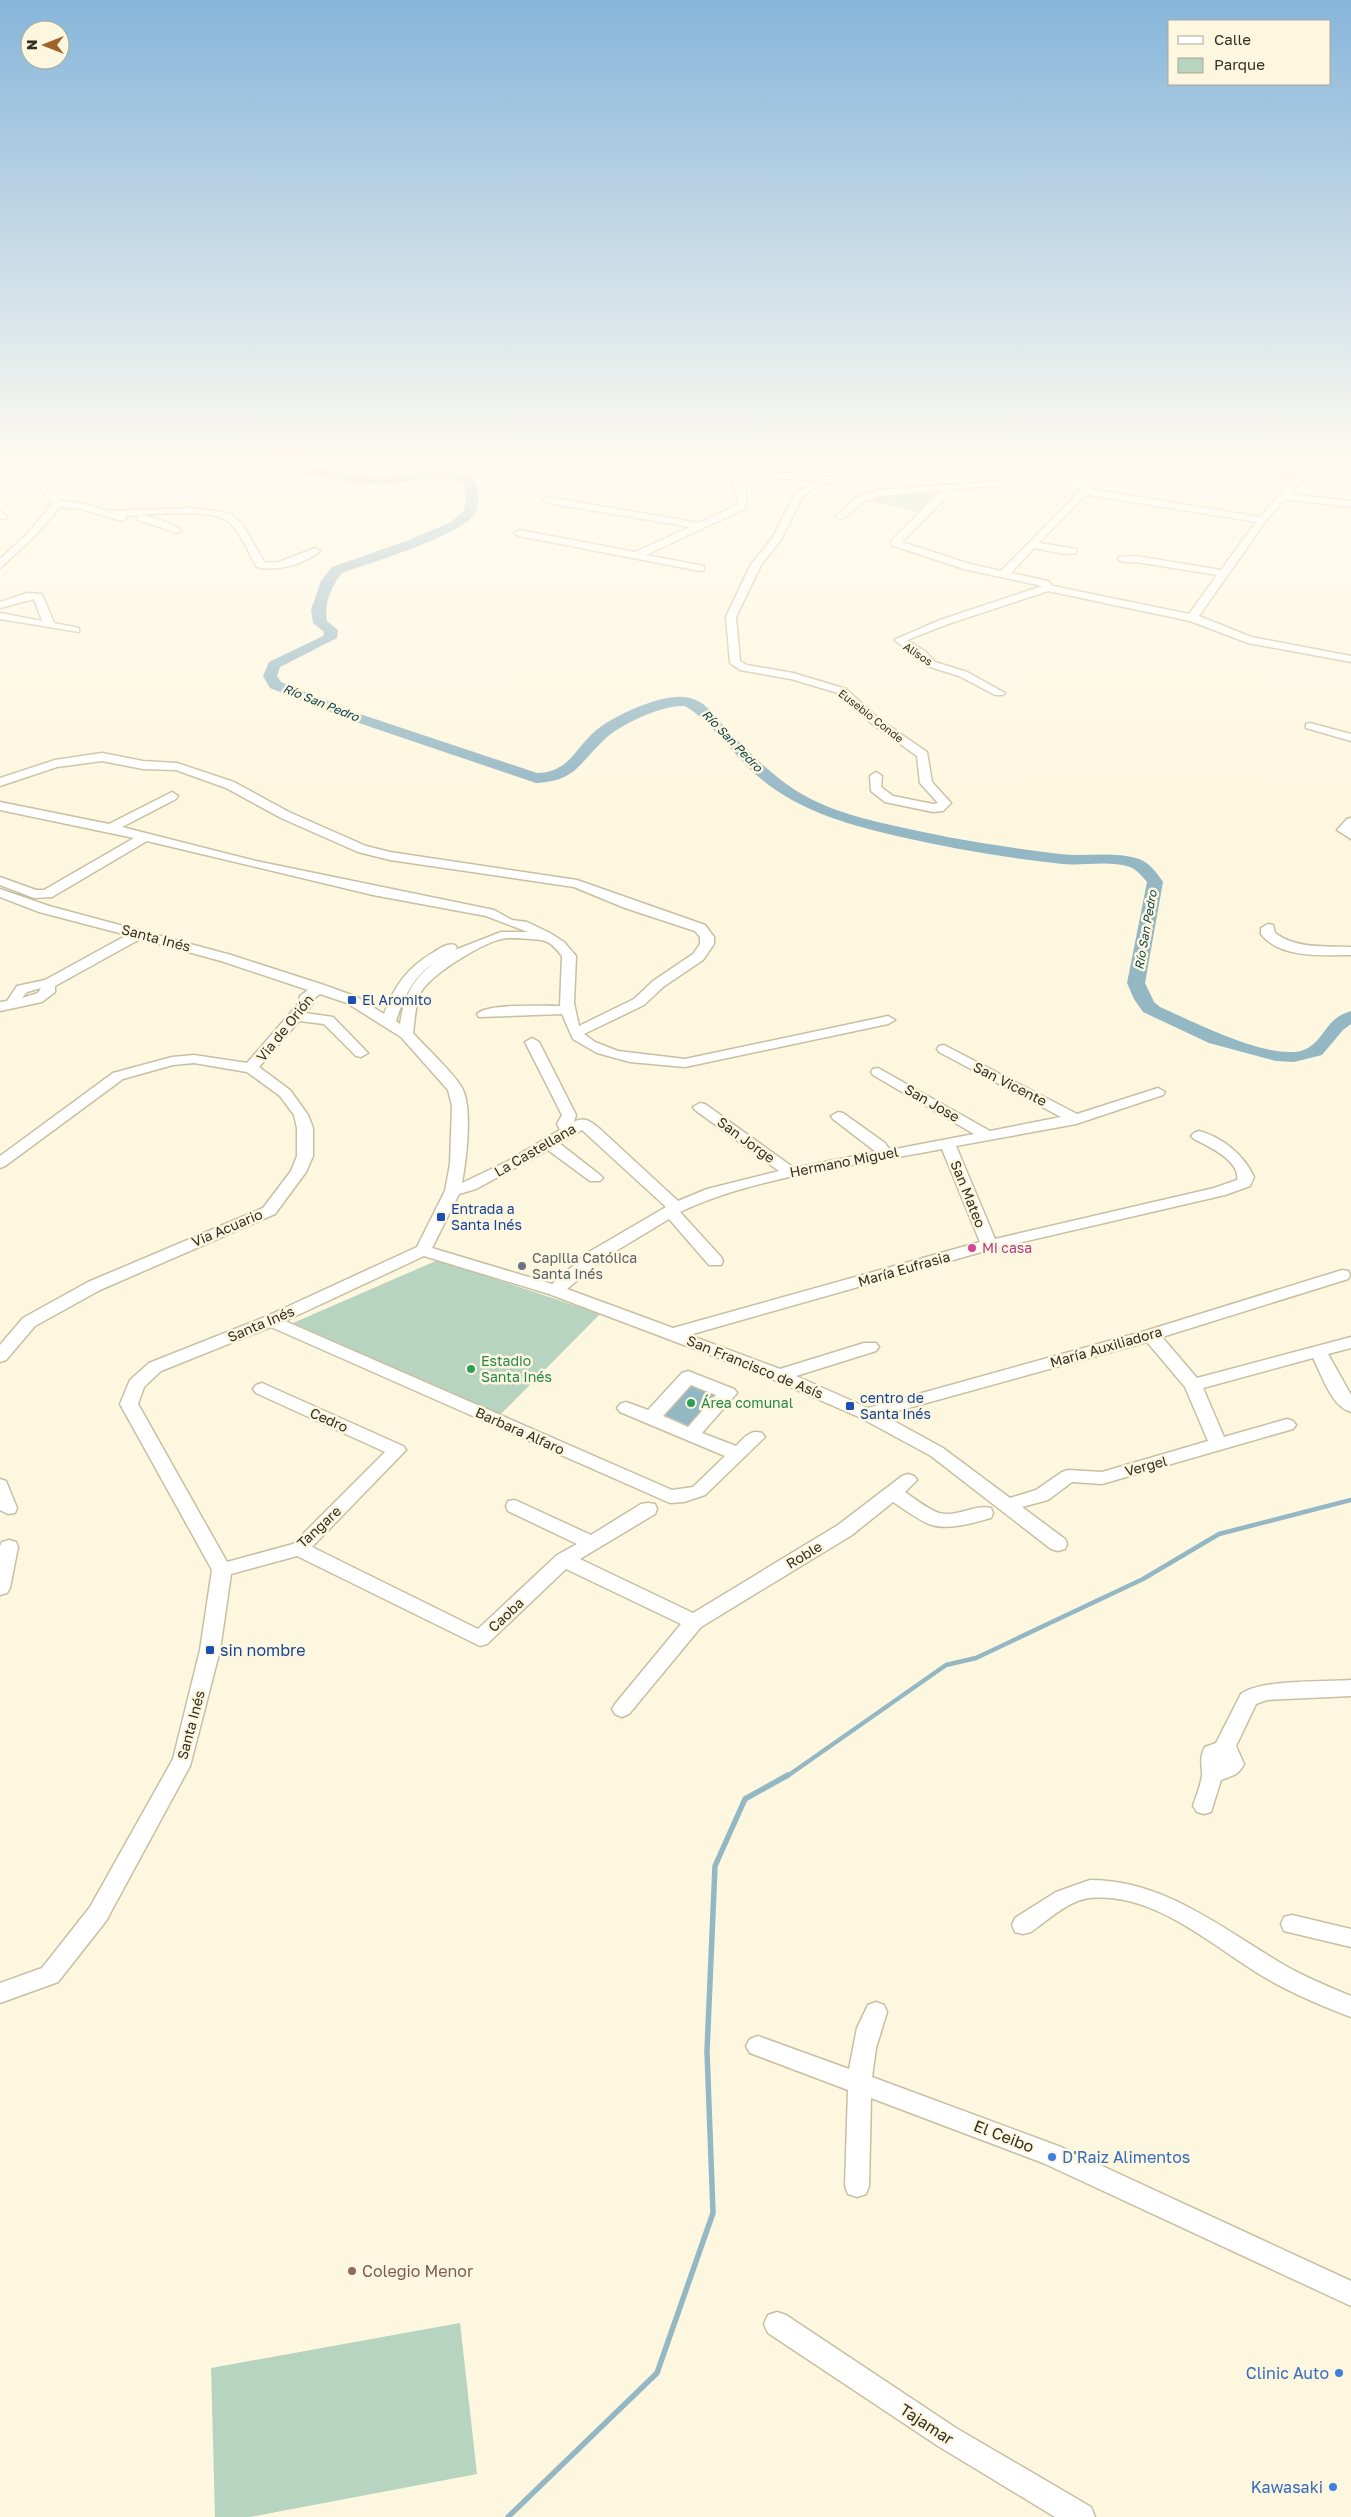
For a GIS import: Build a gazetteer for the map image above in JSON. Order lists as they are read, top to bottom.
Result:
{
  "streets": {
    "street": [
      "Alisos",
      "Eusebio Conde",
      "Santa Inés",
      "Via de Orión",
      "San Vicente",
      "San Jose",
      "San Jorge",
      "La Castellana",
      "Hermano Miguel",
      "San Mateo",
      "Via Acuario",
      "María Eufrasia",
      "María Auxiliadora",
      "San Francisco de Asís",
      "Cedro",
      "Barbara Alfaro",
      "Vergel",
      "Tangare",
      "Roble",
      "Caoba",
      "El Ceibo",
      "Tajamar"
    ]
  },
  "crossings": [
    ["Santa Inés", "Via de Orión"],
    ["Santa Inés", "La Castellana"],
    ["Santa Inés", "San Francisco de Asís"],
    ["Santa Inés", "Barbara Alfaro"],
    ["Santa Inés", "Tangare"],
    ["Via de Orión", "Via Acuario"],
    ["San Vicente", "Hermano Miguel"],
    ["San Jose", "Hermano Miguel"],
    ["San Jorge", "Hermano Miguel"],
    ["La Castellana", "Hermano Miguel"],
    ["Hermano Miguel", "San Mateo"],
    ["Hermano Miguel", "San Francisco de Asís"],
    ["San Mateo", "María Eufrasia"],
    ["María Eufrasia", "San Francisco de Asís"],
    ["María Auxiliadora", "San Francisco de Asís"],
    ["San Francisco de Asís", "Vergel"],
    ["Cedro", "Tangare"],
    ["Tangare", "Caoba"]
  ],
  "water": ["Río San Pedro"],
  "places": {
    "transit": [
      "El Aromito",
      "Entrada a Santa Inés",
      "centro de Santa Inés",
      "sin nombre"
    ],
    "other": [
      "Mi casa",
      "Capilla Católica Santa Inés",
      "Estadio Santa Inés",
      "Área comunal",
      "D'Raiz Alimentos",
      "Colegio Menor",
      "Clinic Auto",
      "Kawasaki"
    ]
  },
  "legend": ["Calle", "Parque"],
  "north": "left"
}
